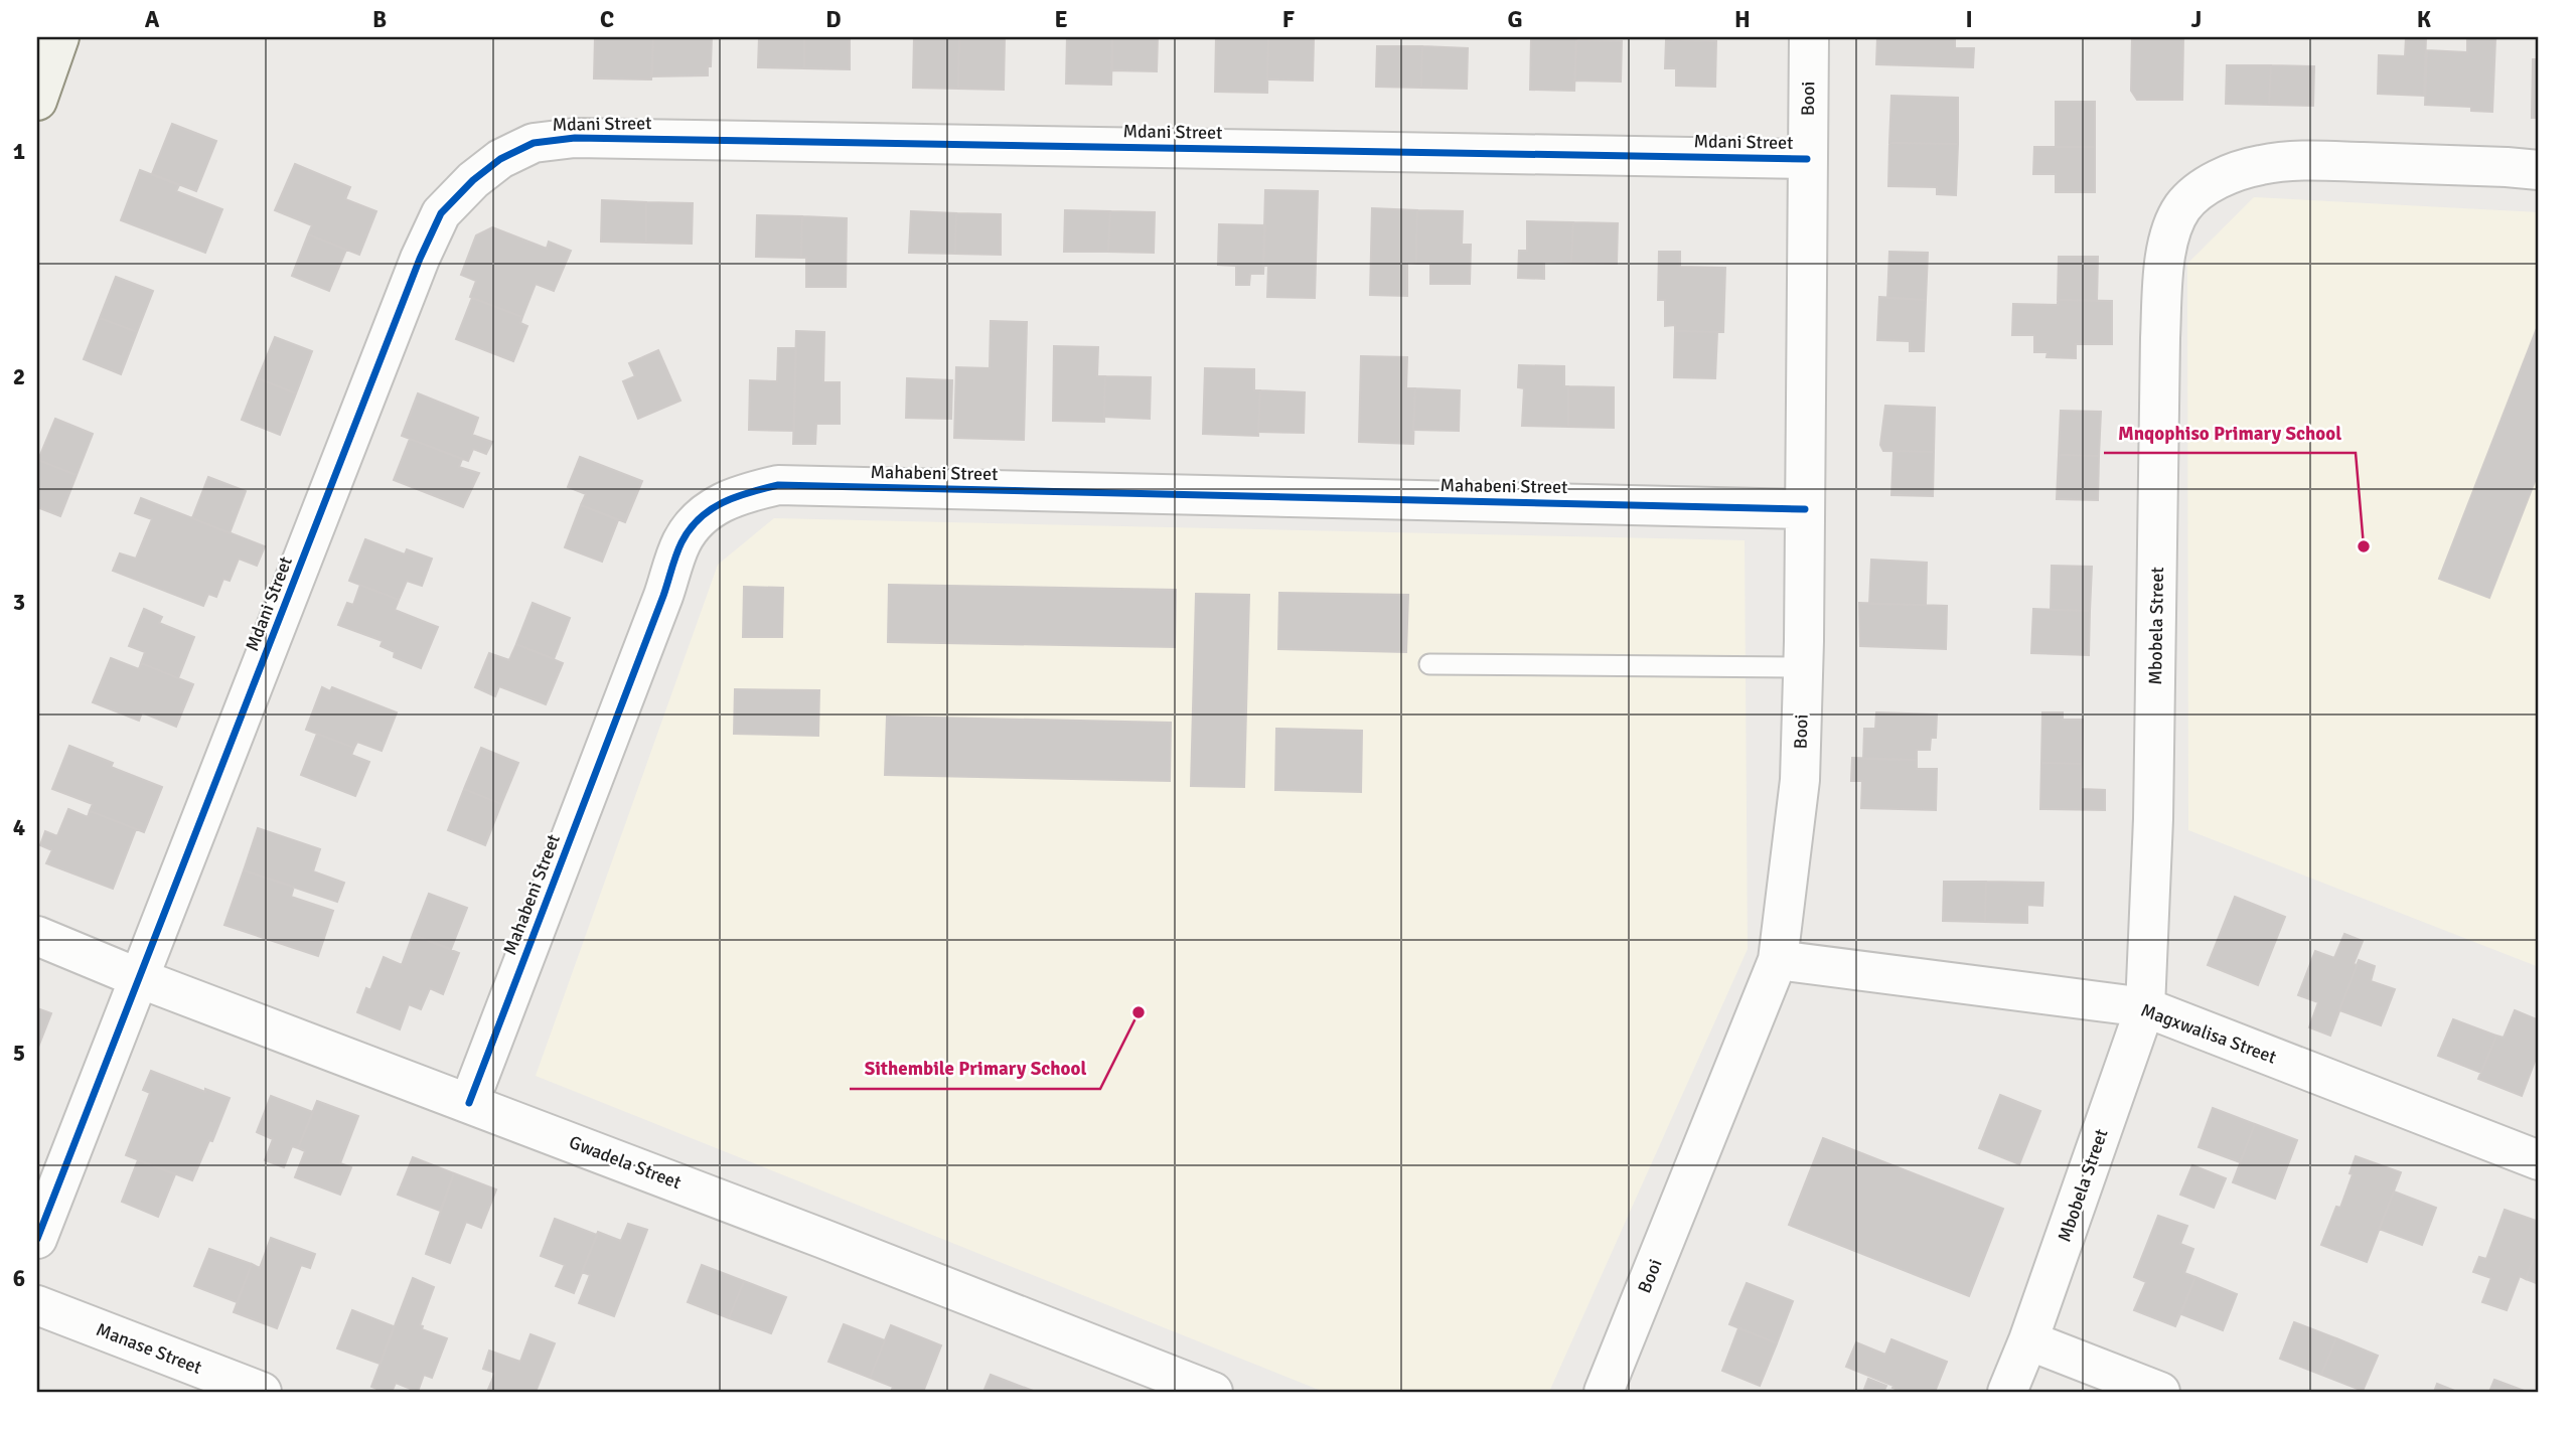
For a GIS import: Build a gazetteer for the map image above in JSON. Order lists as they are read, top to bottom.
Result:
{
  "streets": {
    "street": [
      "Booi",
      "Mdani Street",
      "Mahabeni Street",
      "Mbobela Street",
      "Magxwalisa Street",
      "Gwadela Street",
      "Manase Street"
    ]
  },
  "crossings": [
    ["Booi", "Mdani Street"],
    ["Booi", "Mahabeni Street"],
    ["Booi", "Magxwalisa Street"],
    ["Mdani Street", "Gwadela Street"],
    ["Mahabeni Street", "Gwadela Street"],
    ["Mbobela Street", "Magxwalisa Street"]
  ],
  "places": ["Mnqophiso Primary School", "Sithembile Primary School"],
  "grid": {
    "columns": [
      "A",
      "B",
      "C",
      "D",
      "E",
      "F",
      "G",
      "H",
      "I",
      "J",
      "K"
    ],
    "rows": [
      "1",
      "2",
      "3",
      "4",
      "5",
      "6"
    ]
  }
}
